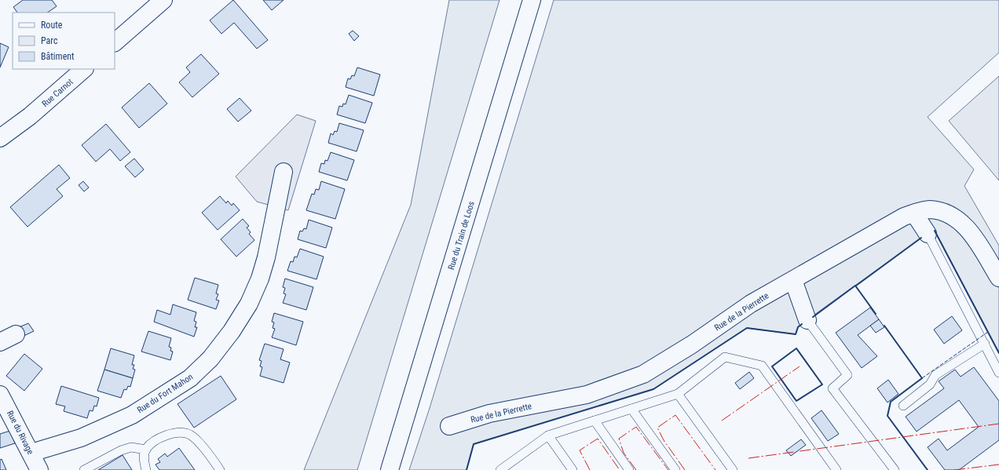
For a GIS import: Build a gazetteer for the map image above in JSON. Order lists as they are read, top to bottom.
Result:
{
  "streets": {
    "street": [
      "Rue Carnot",
      "Rue du Train de Loos",
      "Rue de la Pierrette",
      "Rue du Fort Mahon",
      "Rue du Rivage"
    ]
  },
  "crossings": [
    ["Rue du Fort Mahon", "Rue du Rivage"]
  ],
  "legend": ["Route", "Parc", "Bâtiment"]
}
